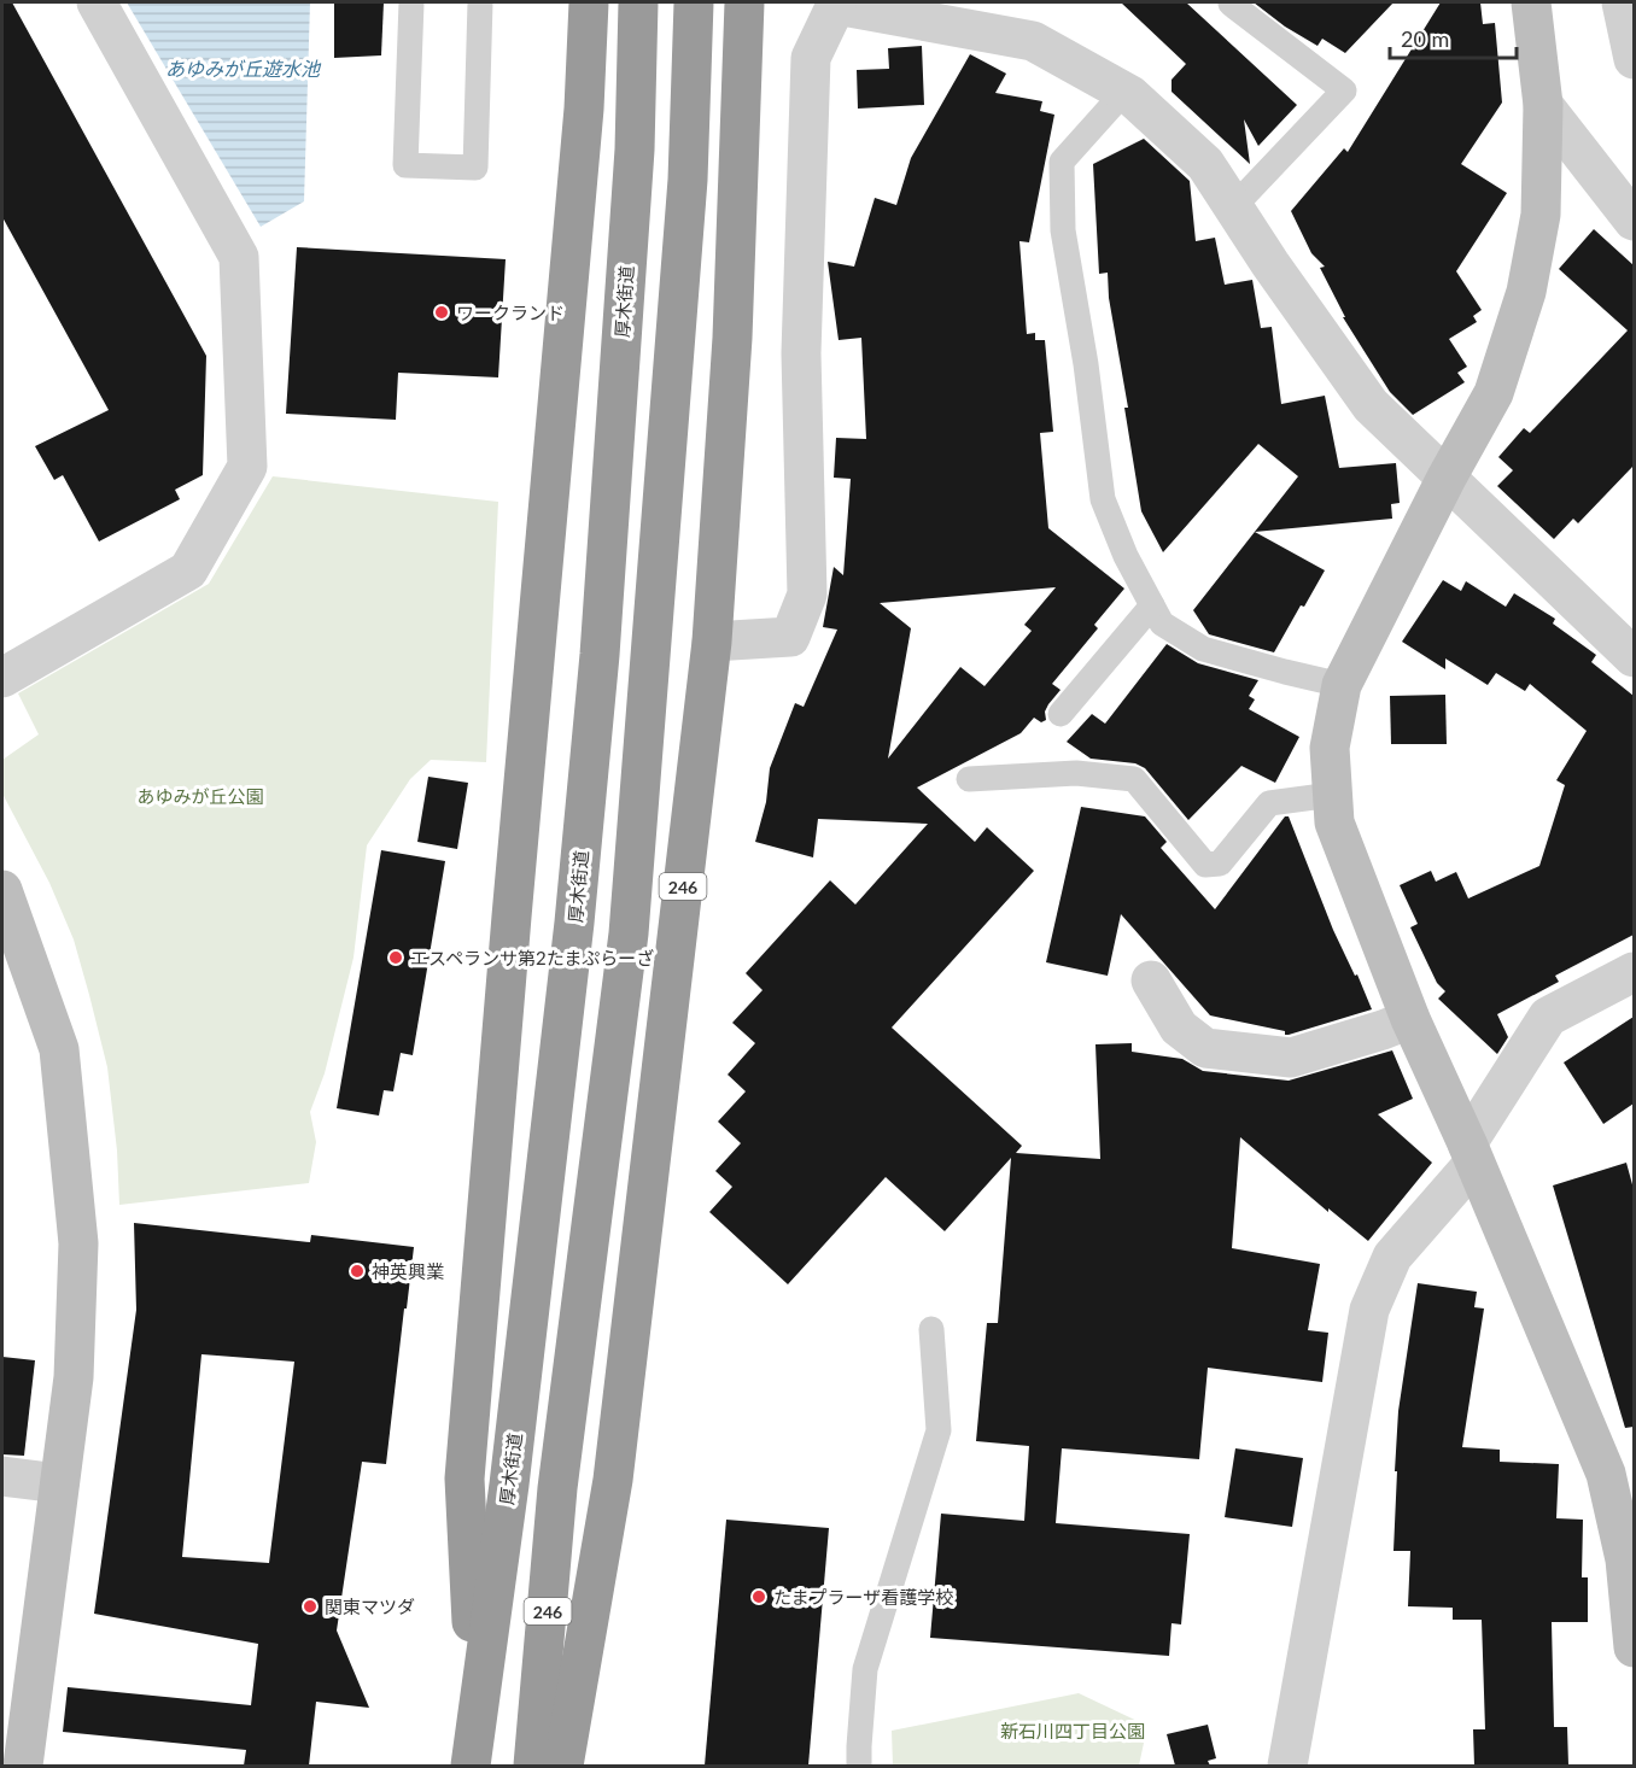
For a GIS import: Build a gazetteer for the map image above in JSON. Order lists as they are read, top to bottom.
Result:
{
  "streets": {
    "highway": ["厚木街道", "246"]
  },
  "water": ["あゆみが丘遊水池"],
  "parks": ["あゆみが丘公園", "新石川四丁目公園"],
  "places": [
    "ワークランド",
    "エスペランサ第2たまぷらーざ",
    "神英興業",
    "たまプラーザ看護学校",
    "関東マツダ"
  ],
  "scale_bar": "20 m"
}
